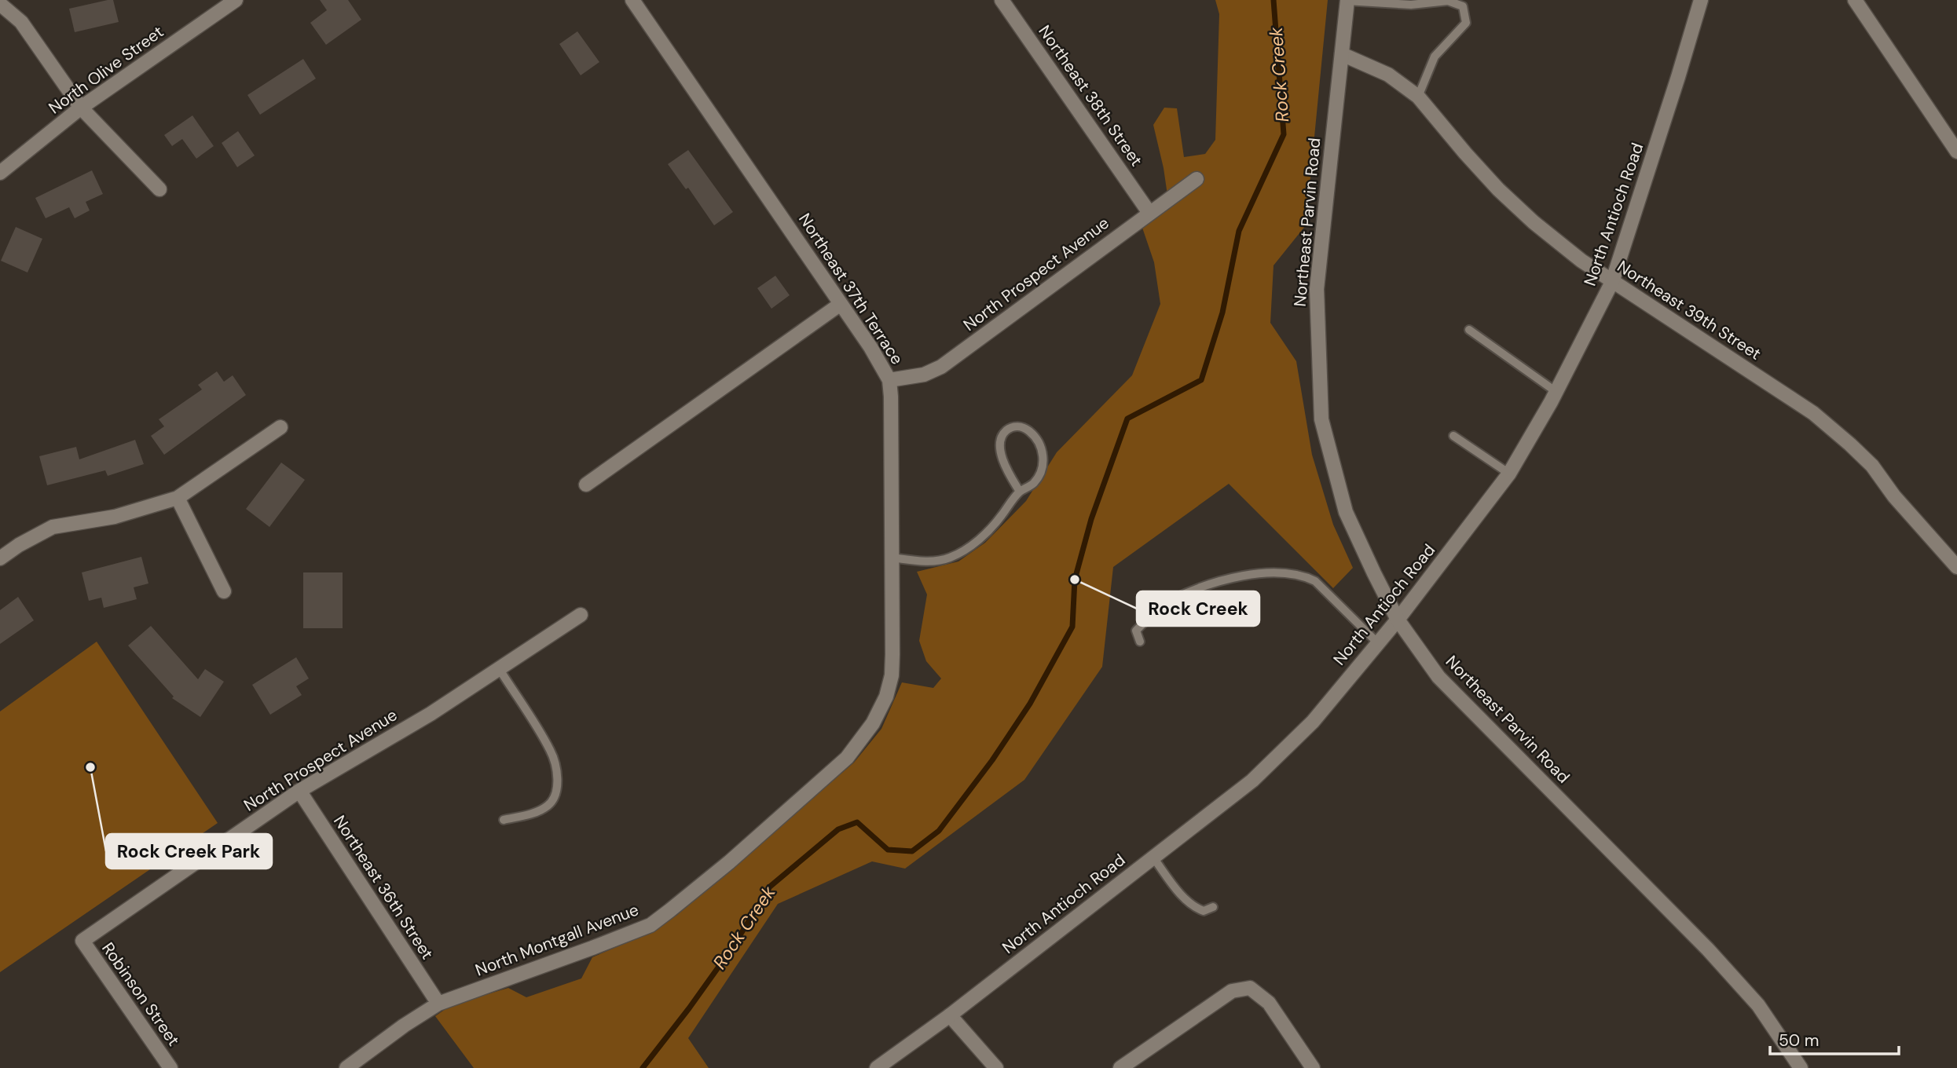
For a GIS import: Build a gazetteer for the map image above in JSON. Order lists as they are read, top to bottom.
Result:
{
  "streets": {
    "street": [
      "North Olive Street",
      "Northeast 38th Street",
      "North Antioch Road",
      "Northeast Parvin Road",
      "North Prospect Avenue",
      "Northeast 37th Terrace",
      "Northeast 39th Street",
      "Northeast 36th Street",
      "North Montgall Avenue",
      "Robinson Street"
    ]
  },
  "crossings": [
    ["Northeast 38th Street", "North Prospect Avenue"],
    ["North Antioch Road", "Northeast Parvin Road"],
    ["North Antioch Road", "Northeast 39th Street"],
    ["Northeast Parvin Road", "Northeast 39th Street"],
    ["North Prospect Avenue", "Northeast 37th Terrace"],
    ["North Prospect Avenue", "Northeast 36th Street"],
    ["North Prospect Avenue", "Robinson Street"],
    ["Northeast 37th Terrace", "North Montgall Avenue"],
    ["Northeast 36th Street", "North Montgall Avenue"]
  ],
  "water": ["Rock Creek"],
  "places": ["Rock Creek", "Rock Creek Park"],
  "scale_bar": "50 m"
}
